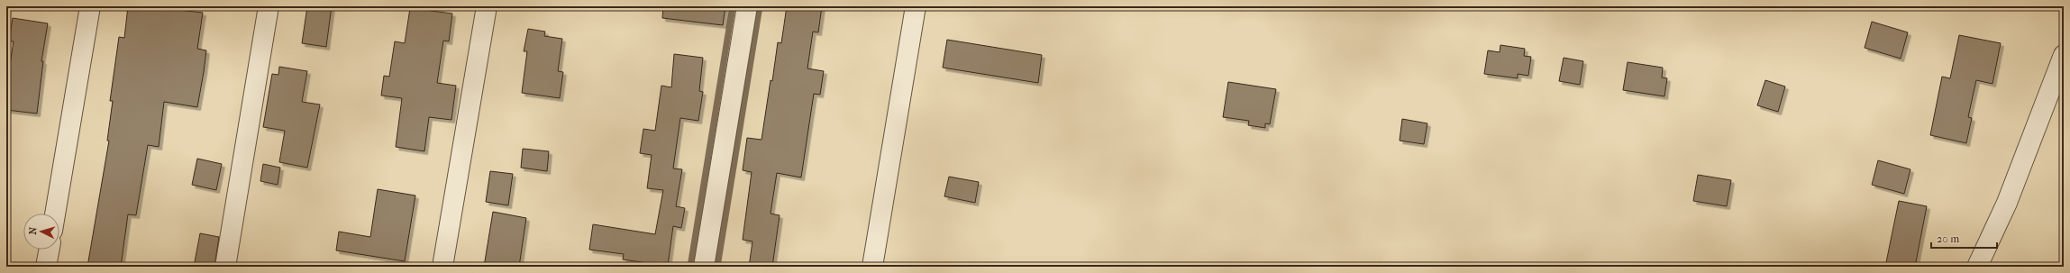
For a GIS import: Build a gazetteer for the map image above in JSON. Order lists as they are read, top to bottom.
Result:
{
  "scale_bar": "20 m",
  "north": "left"
}
